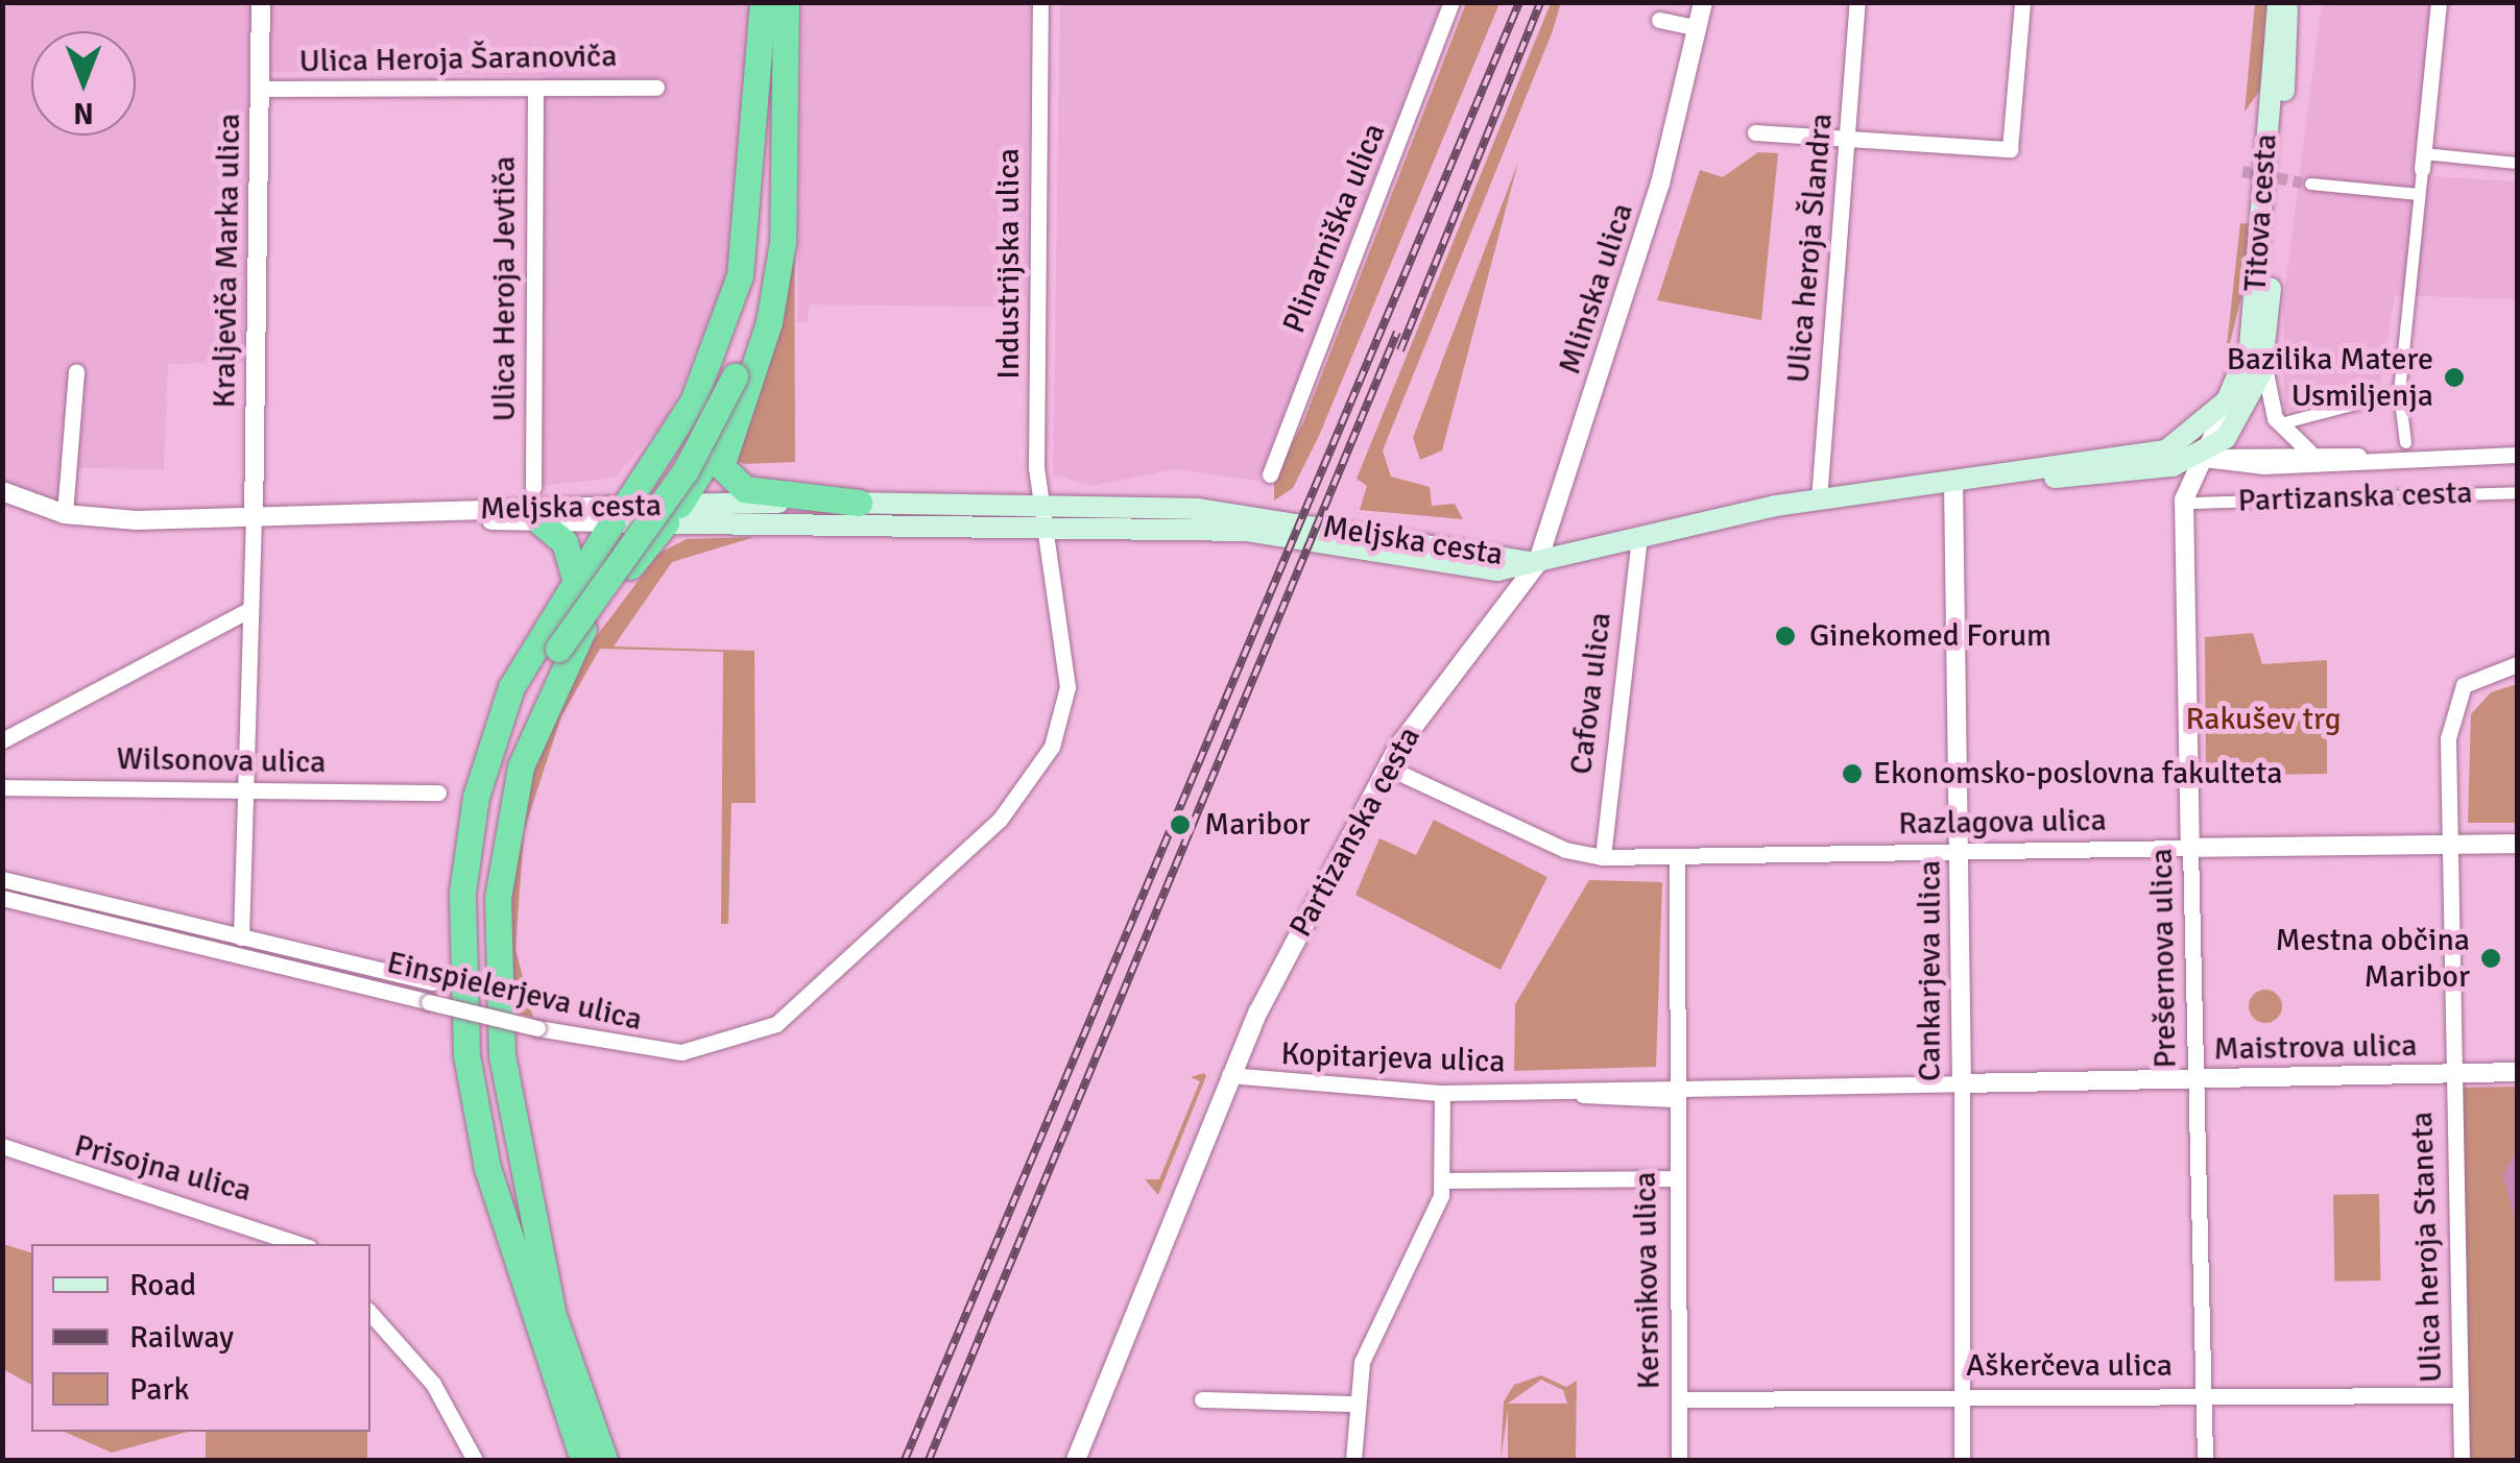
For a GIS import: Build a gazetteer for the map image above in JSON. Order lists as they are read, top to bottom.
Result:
{
  "streets": {
    "main road": ["Titova cesta", "Partizanska cesta", "Meljska cesta"],
    "street": [
      "Ulica Heroja Šaranoviča",
      "Plinarniška ulica",
      "Ulica heroja Šlandra",
      "Kraljeviča Marka ulica",
      "Industrijska ulica",
      "Ulica Heroja Jevtiča",
      "Mlinska ulica",
      "Cafova ulica",
      "Wilsonova ulica",
      "Razlagova ulica",
      "Prešernova ulica",
      "Cankarjeva ulica",
      "Einspielerjeva ulica",
      "Maistrova ulica",
      "Kopitarjeva ulica",
      "Prisojna ulica",
      "Ulica heroja Staneta",
      "Kersnikova ulica",
      "Aškerčeva ulica"
    ]
  },
  "crossings": [
    ["Ulica Heroja Šaranoviča", "Kraljeviča Marka ulica"],
    ["Ulica Heroja Šaranoviča", "Ulica Heroja Jevtiča"],
    ["Titova cesta", "Partizanska cesta"],
    ["Titova cesta", "Prešernova ulica"],
    ["Ulica heroja Šlandra", "Partizanska cesta"],
    ["Kraljeviča Marka ulica", "Meljska cesta"],
    ["Industrijska ulica", "Meljska cesta"],
    ["Industrijska ulica", "Einspielerjeva ulica"],
    ["Mlinska ulica", "Partizanska cesta"],
    ["Mlinska ulica", "Meljska cesta"],
    ["Partizanska cesta", "Meljska cesta"],
    ["Partizanska cesta", "Cafova ulica"],
    ["Partizanska cesta", "Razlagova ulica"],
    ["Partizanska cesta", "Prešernova ulica"],
    ["Partizanska cesta", "Cankarjeva ulica"],
    ["Partizanska cesta", "Kopitarjeva ulica"],
    ["Meljska cesta", "Einspielerjeva ulica"],
    ["Cafova ulica", "Razlagova ulica"],
    ["Razlagova ulica", "Prešernova ulica"],
    ["Razlagova ulica", "Cankarjeva ulica"],
    ["Razlagova ulica", "Ulica heroja Staneta"],
    ["Razlagova ulica", "Kersnikova ulica"],
    ["Prešernova ulica", "Maistrova ulica"],
    ["Prešernova ulica", "Aškerčeva ulica"],
    ["Cankarjeva ulica", "Maistrova ulica"],
    ["Cankarjeva ulica", "Aškerčeva ulica"],
    ["Maistrova ulica", "Kopitarjeva ulica"],
    ["Maistrova ulica", "Ulica heroja Staneta"],
    ["Maistrova ulica", "Kersnikova ulica"],
    ["Kopitarjeva ulica", "Kersnikova ulica"],
    ["Ulica heroja Staneta", "Aškerčeva ulica"],
    ["Kersnikova ulica", "Aškerčeva ulica"]
  ],
  "parks": ["Rakušev trg"],
  "places": [
    "Bazilika Matere Usmiljenja",
    "Ginekomed Forum",
    "Ekonomsko-poslovna fakulteta",
    "Maribor",
    "Mestna občina Maribor"
  ],
  "legend": ["Road", "Railway", "Park"],
  "north": "bottom"
}
